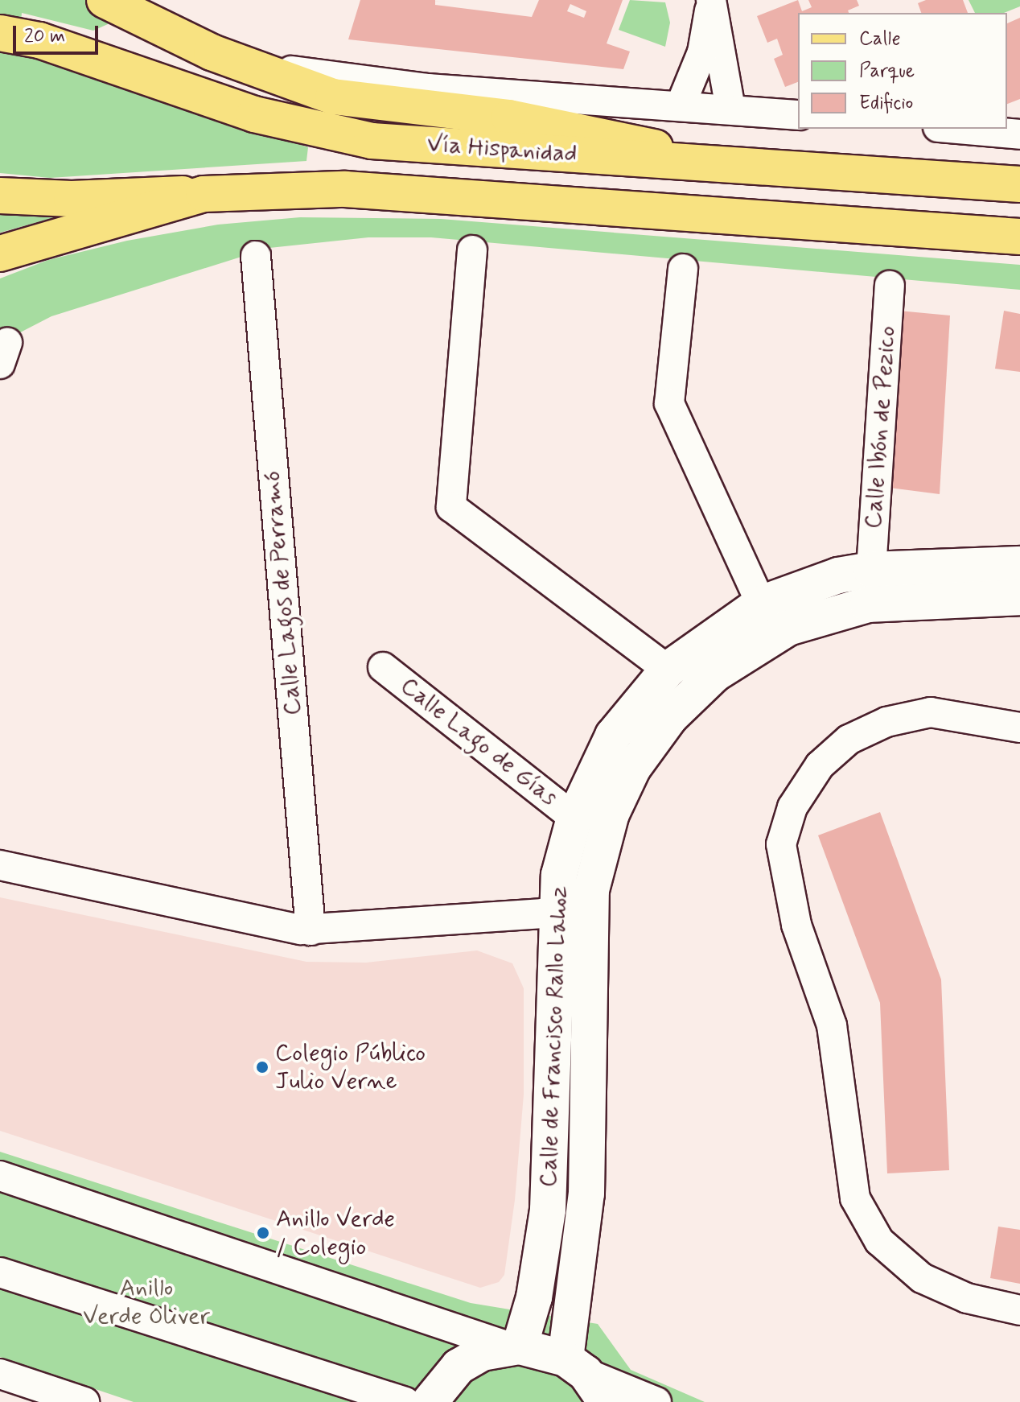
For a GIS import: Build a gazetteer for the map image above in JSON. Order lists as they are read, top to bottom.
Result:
{
  "streets": {
    "main road": ["Vía Hispanidad"],
    "street": [
      "Calle Ibón de Pezico",
      "Calle Lagos de Perramó",
      "Calle Lago de Gías",
      "Calle de Francisco Rallo Lahoz"
    ]
  },
  "crossings": [
    ["Calle Ibón de Pezico", "Calle de Francisco Rallo Lahoz"],
    ["Calle Lago de Gías", "Calle de Francisco Rallo Lahoz"]
  ],
  "parks": ["Anillo Verde Oliver"],
  "places": ["Colegio Público Julio Verne", "Anillo Verde / Colegio"],
  "legend": ["Calle", "Parque", "Edificio"],
  "scale_bar": "20 m"
}
